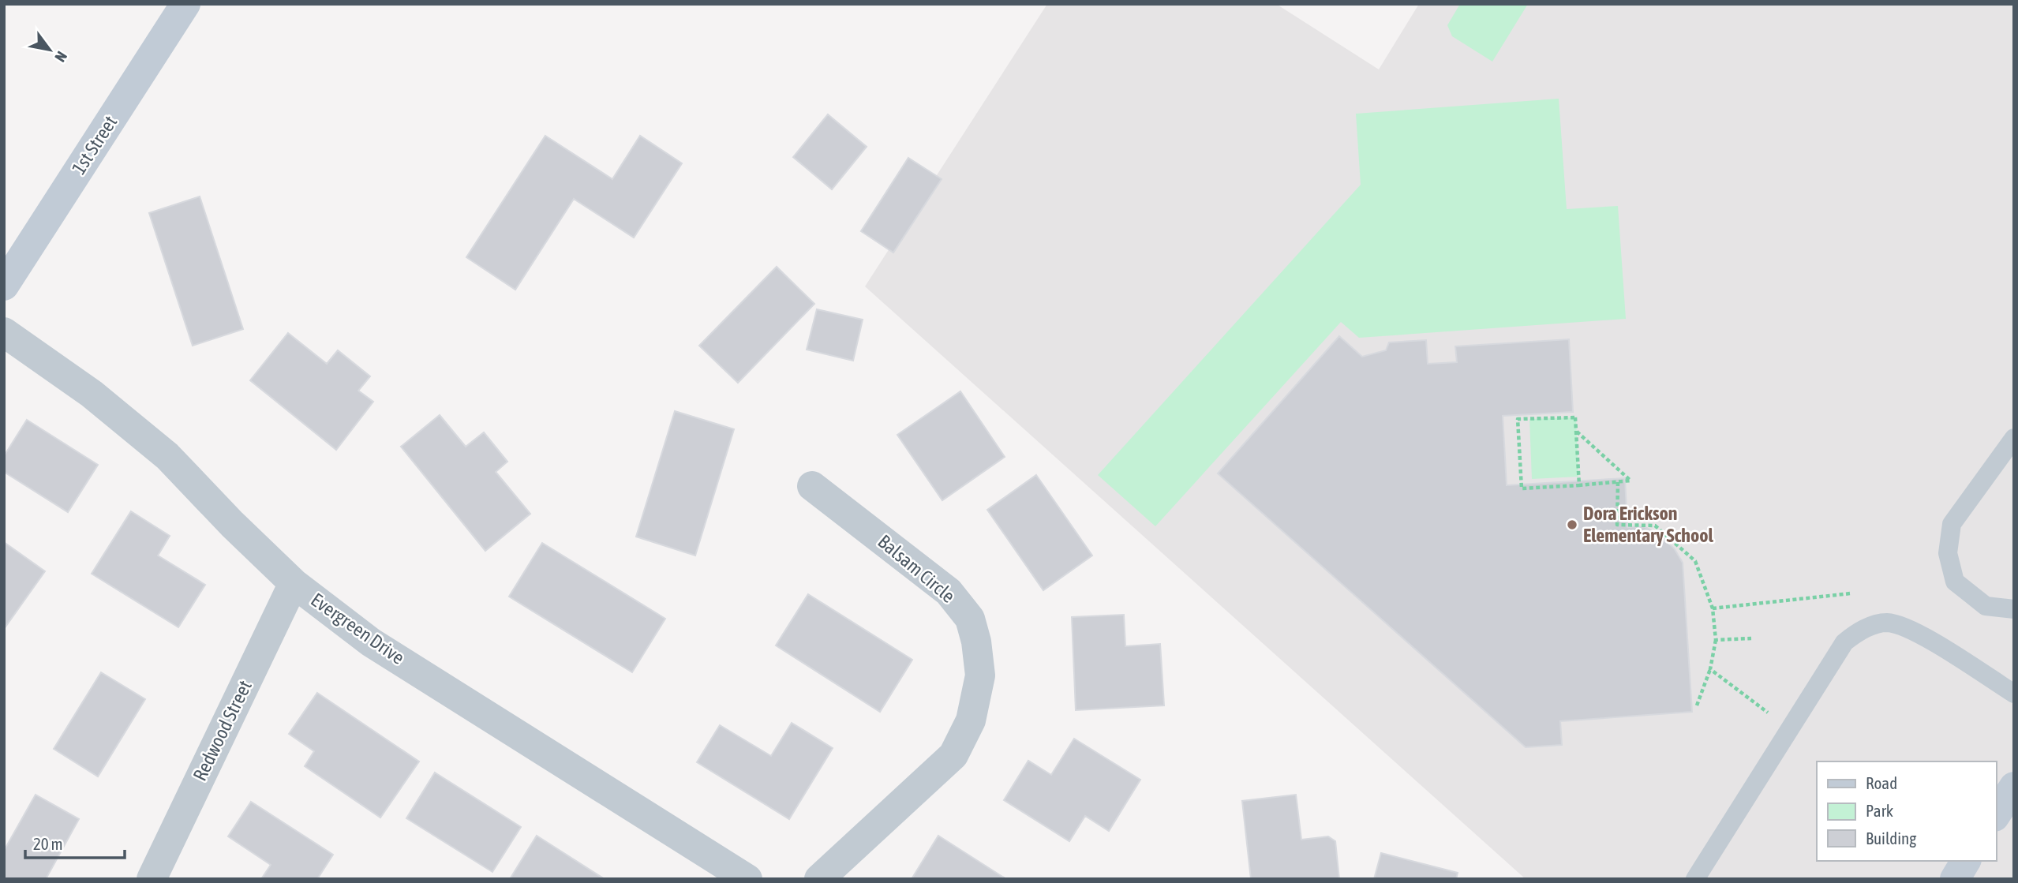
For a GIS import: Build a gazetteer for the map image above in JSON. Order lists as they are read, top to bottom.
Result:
{
  "streets": {
    "main road": ["1st Street"],
    "street": ["Balsam Circle", "Evergreen Drive", "Redwood Street"]
  },
  "crossings": [
    ["Evergreen Drive", "Redwood Street"]
  ],
  "places": ["Dora Erickson Elementary School"],
  "legend": ["Road", "Park", "Building"],
  "scale_bar": "20 m",
  "north": "bottom right"
}
